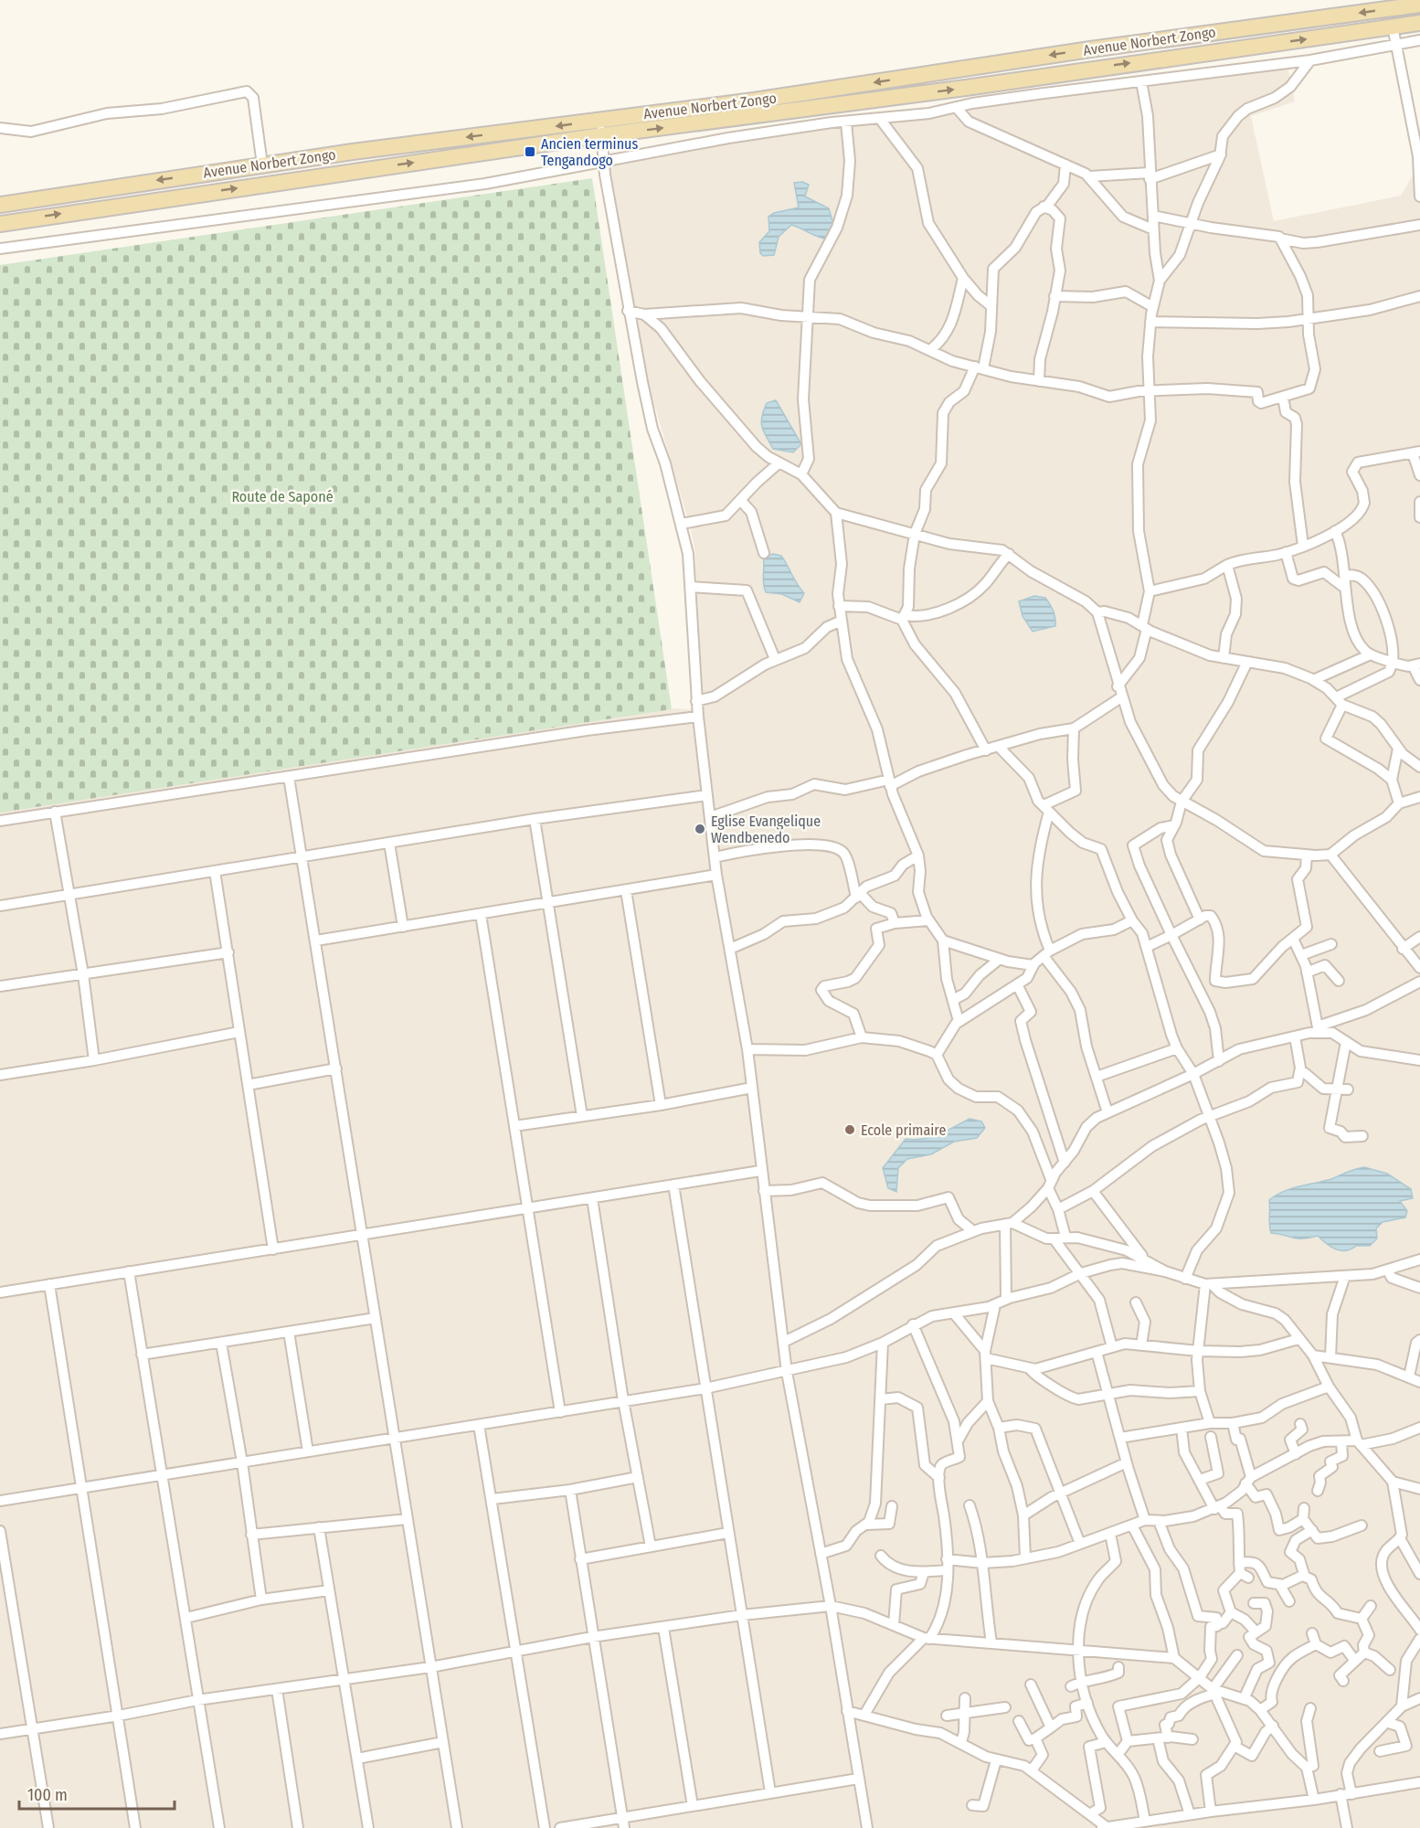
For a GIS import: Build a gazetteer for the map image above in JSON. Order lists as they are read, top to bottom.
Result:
{
  "streets": {
    "main road": ["Avenue Norbert Zongo"]
  },
  "parks": ["Route de Saponé"],
  "places": {
    "transit": ["Ancien terminus Tengandogo"],
    "other": ["Eglise Evangelique Wendbenedo", "Ecole primaire"]
  },
  "scale_bar": "100 m"
}
